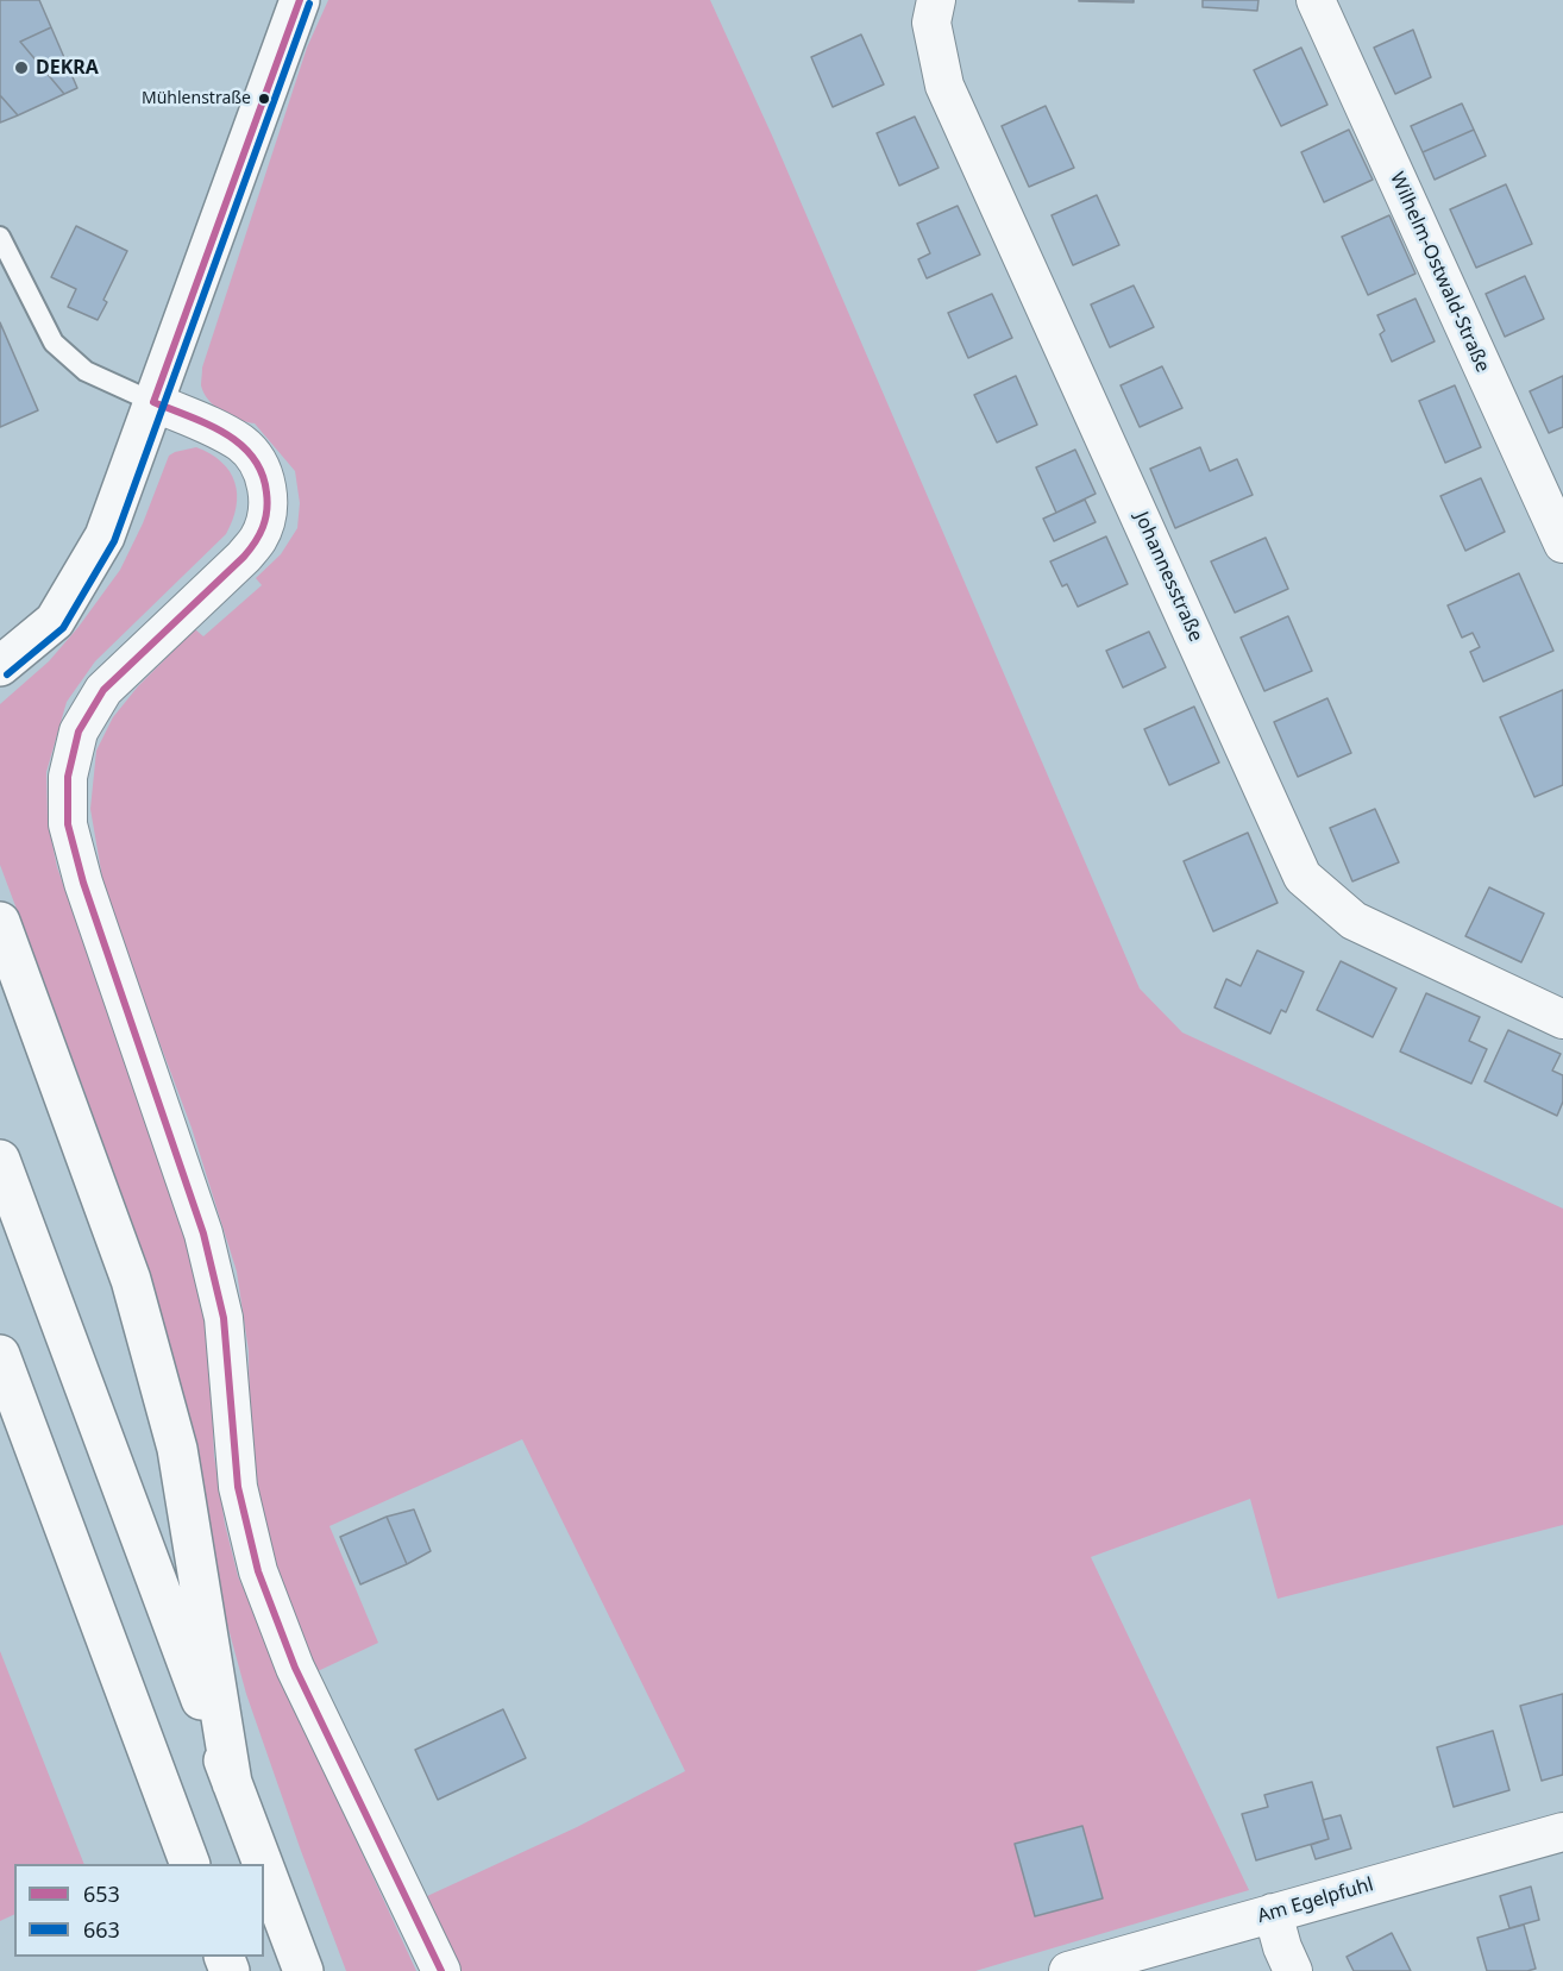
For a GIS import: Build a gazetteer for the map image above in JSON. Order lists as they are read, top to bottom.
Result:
{
  "streets": {
    "street": ["Wilhelm-Ostwald-Straße", "Johannesstraße", "Am Egelpfuhl"]
  },
  "places": ["DEKRA", "Mühlenstraße"],
  "lines": ["transit line 653", "transit line 663"],
  "legend": ["653", "663"]
}
